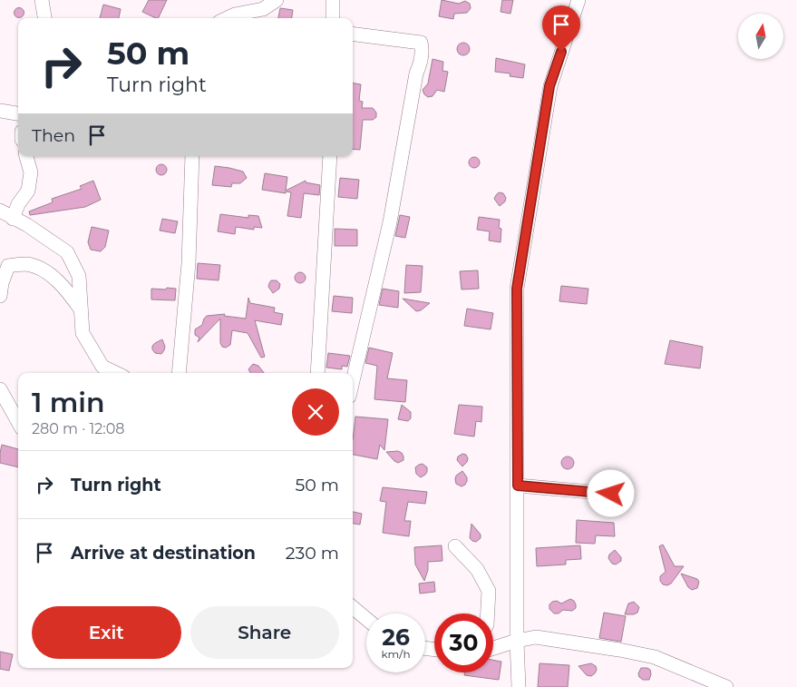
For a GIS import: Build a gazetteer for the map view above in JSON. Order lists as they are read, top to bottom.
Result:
{
  "north": "top",
  "page": {
    "turn": ["50 m", "Turn right"],
    "then": "Then",
    "heading": ["1 min", "280 m · 12:08"],
    "list": [
      {
        "name": "Turn right",
        "value": "50 m"
      },
      {
        "name": "Arrive at destination",
        "value": "230 m"
      }
    ],
    "buttons": ["Exit", "Share"],
    "speed": "26 km/h",
    "limit": "30"
  }
}
